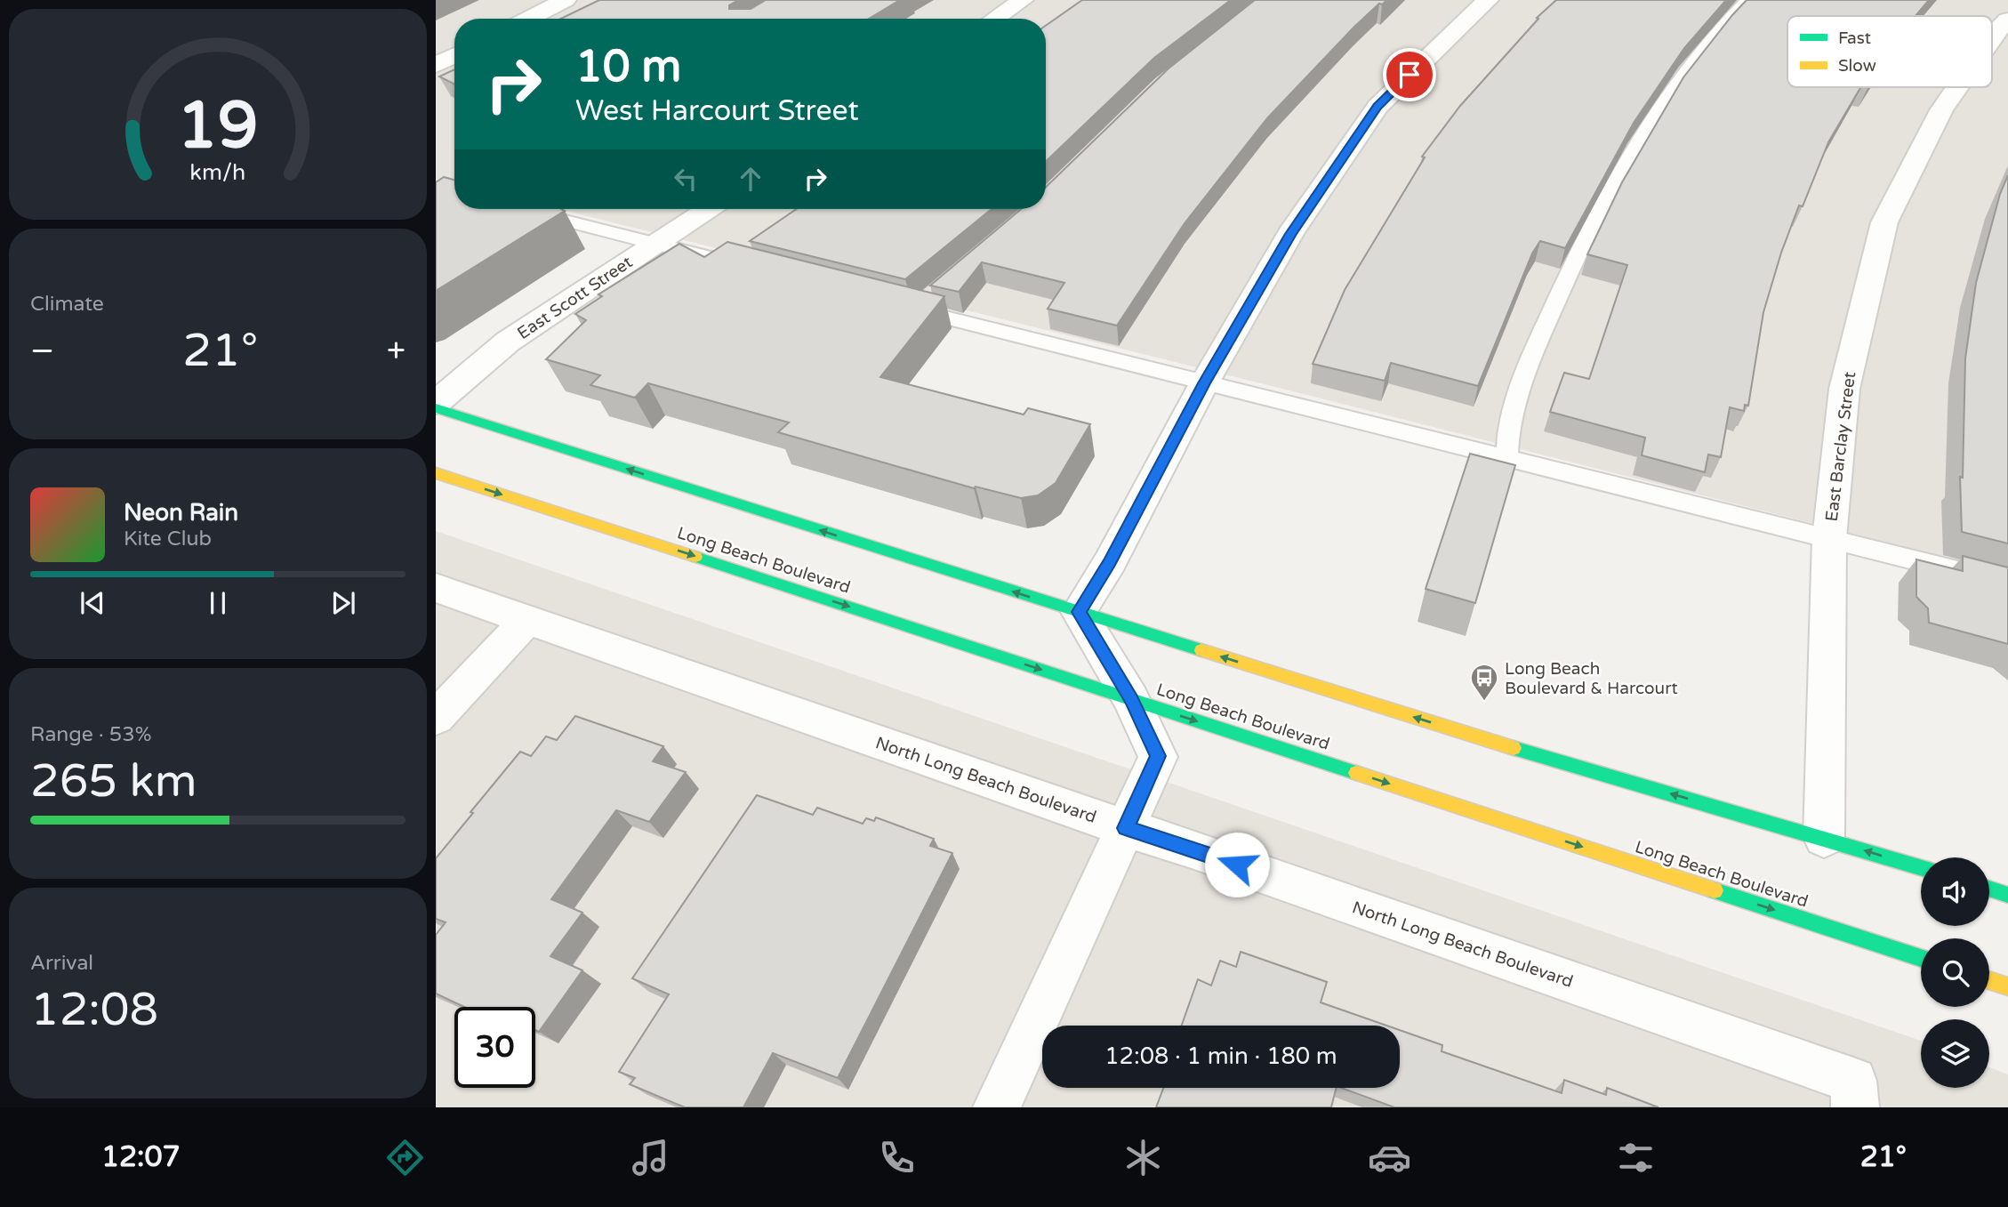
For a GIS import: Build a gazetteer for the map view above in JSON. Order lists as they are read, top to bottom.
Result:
{
  "streets": {
    "main road": ["Long Beach Boulevard"],
    "street": ["East Scott Street", "East Barclay Street", "North Long Beach Boulevard"]
  },
  "places": {
    "bus stop": ["Long Beach Boulevard & Harcourt"]
  },
  "legend": ["Fast", "Slow"],
  "page": {
    "turn": ["10 m", "West Harcourt Street"],
    "tile": [
      "Climate",
      ["Range · 53%", "265 km"],
      ["Arrival", "12:08"]
    ],
    "heat": ["−", "21°", "+"],
    "song": ["Neon Rain", "Kite Club"],
    "limit": "30",
    "trip": "12:08 · 1 min · 180 m",
    "tabs": ["12:07", "21°"],
    "gauge": ["19", "km/h"]
  }
}
